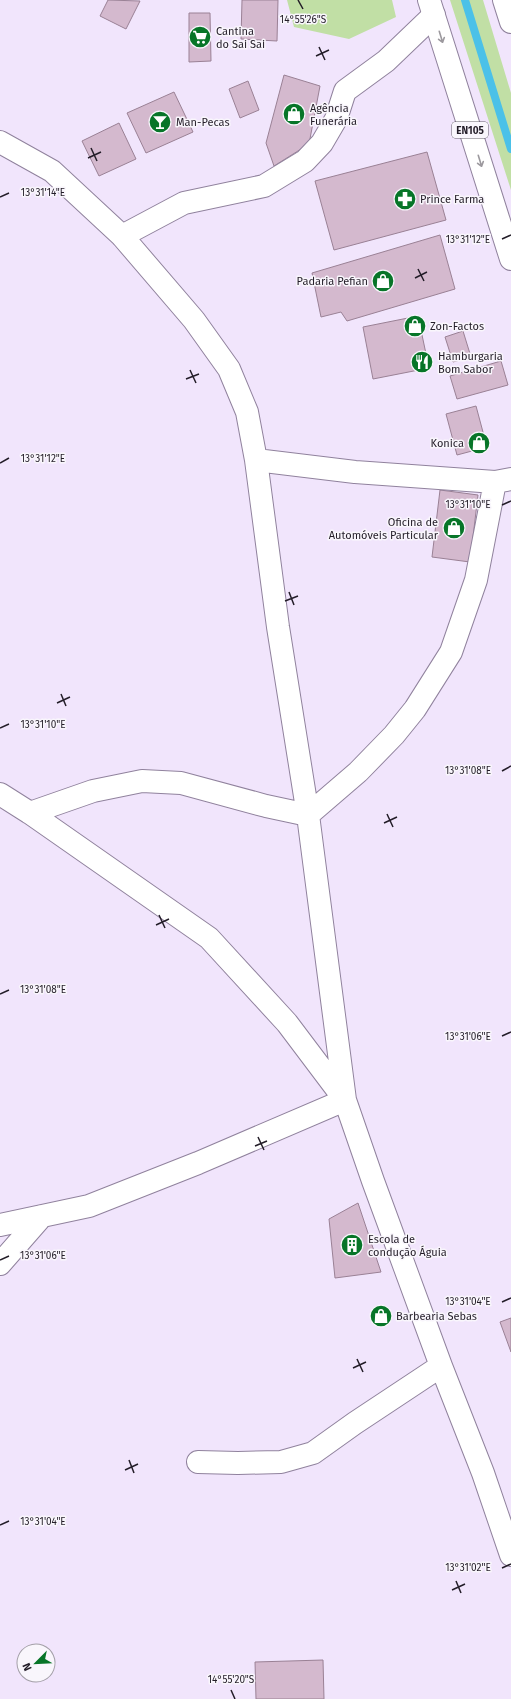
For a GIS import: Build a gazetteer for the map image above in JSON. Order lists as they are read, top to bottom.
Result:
{
  "streets": {
    "street": ["EN105"]
  },
  "places": {
    "supermarket": ["Cantina do Sai Sai"],
    "shop": [
      "Agência Funerária",
      "Padaria Pefian",
      "Zon-Factos",
      "Konica",
      "Oficina de Automóveis Particular",
      "Barbearia Sebas"
    ],
    "bar": ["Man-Pecas"],
    "pharmacy": ["Prince Farma"],
    "restaurant": ["Hamburgaria Bom Sabor"],
    "building": ["Escola de condução Águia"]
  },
  "north": "bottom left",
  "coordinates": [
    "14°55'26\"S",
    "13°31'14\"E",
    "13°31'12\"E",
    "13°31'10\"E",
    "13°31'08\"E",
    "13°31'06\"E",
    "13°31'04\"E",
    "13°31'02\"E",
    "14°55'20\"S"
  ]
}
